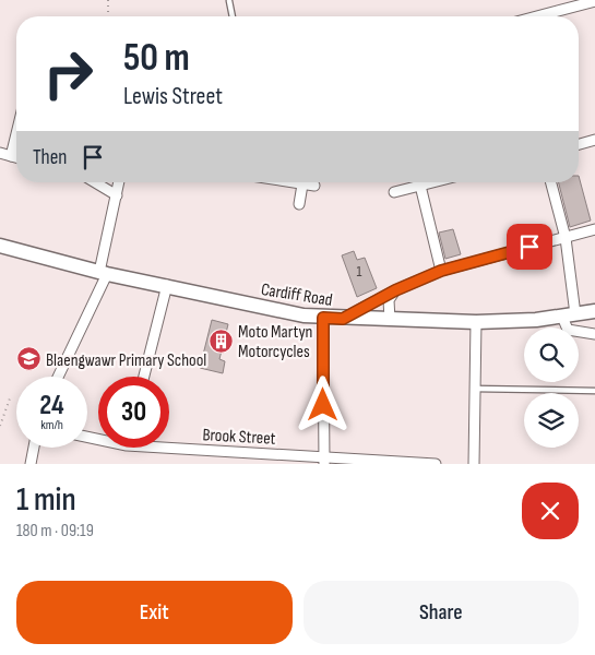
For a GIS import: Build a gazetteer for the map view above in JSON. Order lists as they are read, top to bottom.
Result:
{
  "streets": {
    "main road": ["Cardiff Road"],
    "street": ["Brook Street"]
  },
  "places": {
    "building": ["Moto Martyn Motorcycles"],
    "school or university": ["Blaengwawr Primary School"]
  },
  "house_numbers": ["1"],
  "page": {
    "turn": ["50 m", "Lewis Street"],
    "then": "Then",
    "speed": "24 km/h",
    "limit": "30",
    "heading": ["1 min", "180 m · 09:19"],
    "buttons": ["Exit", "Share"]
  }
}
